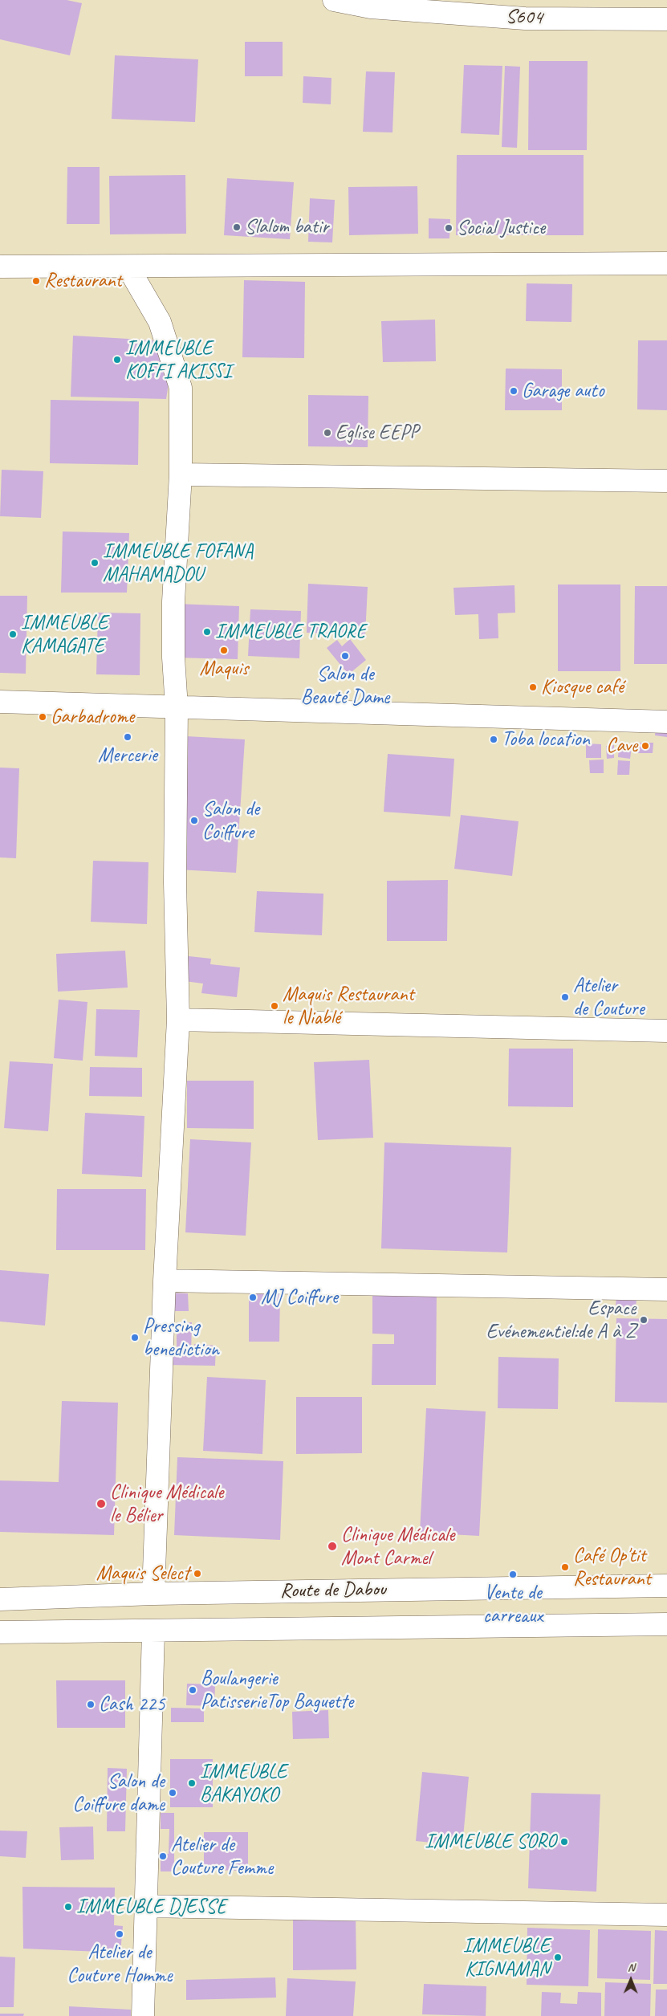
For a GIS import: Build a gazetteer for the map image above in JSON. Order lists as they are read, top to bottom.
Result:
{
  "streets": {
    "street": ["S604", "Route de Dabou"]
  },
  "places": [
    "Slalom batir",
    "Social Justice",
    "Restaurant",
    "IMMEUBLE KOFFI AKISSI",
    "Garage auto",
    "Eglise EEPP",
    "IMMEUBLE FOFANA MAHAMADOU",
    "IMMEUBLE TRAORE",
    "IMMEUBLE KAMAGATE",
    "Maquis",
    "Salon de Beauté Dame",
    "Kiosque café",
    "Garbadrome",
    "Mercerie",
    "Toba location",
    "Cave",
    "Salon de Coiffure",
    "Atelier de Couture",
    "Maquis Restaurant le Niablé",
    "MJ Coiffure",
    "Espace Evénementiel:de A à Z",
    "Pressing benediction",
    "Clinique Médicale le Bélier",
    "Clinique Médicale Mont Carmel",
    "Café Op'tit Restaurant",
    "Maquis Select",
    "Vente de carreaux",
    "Boulangerie PatisserieTop Baguette",
    "Cash 225",
    "IMMEUBLE BAKAYOKO",
    "Salon de Coiffure dame",
    "IMMEUBLE SORO",
    "Atelier de Couture Femme",
    "IMMEUBLE DJESSE",
    "Atelier de Couture Homme",
    "IMMEUBLE KIGNAMAN"
  ],
  "north": "top"
}
